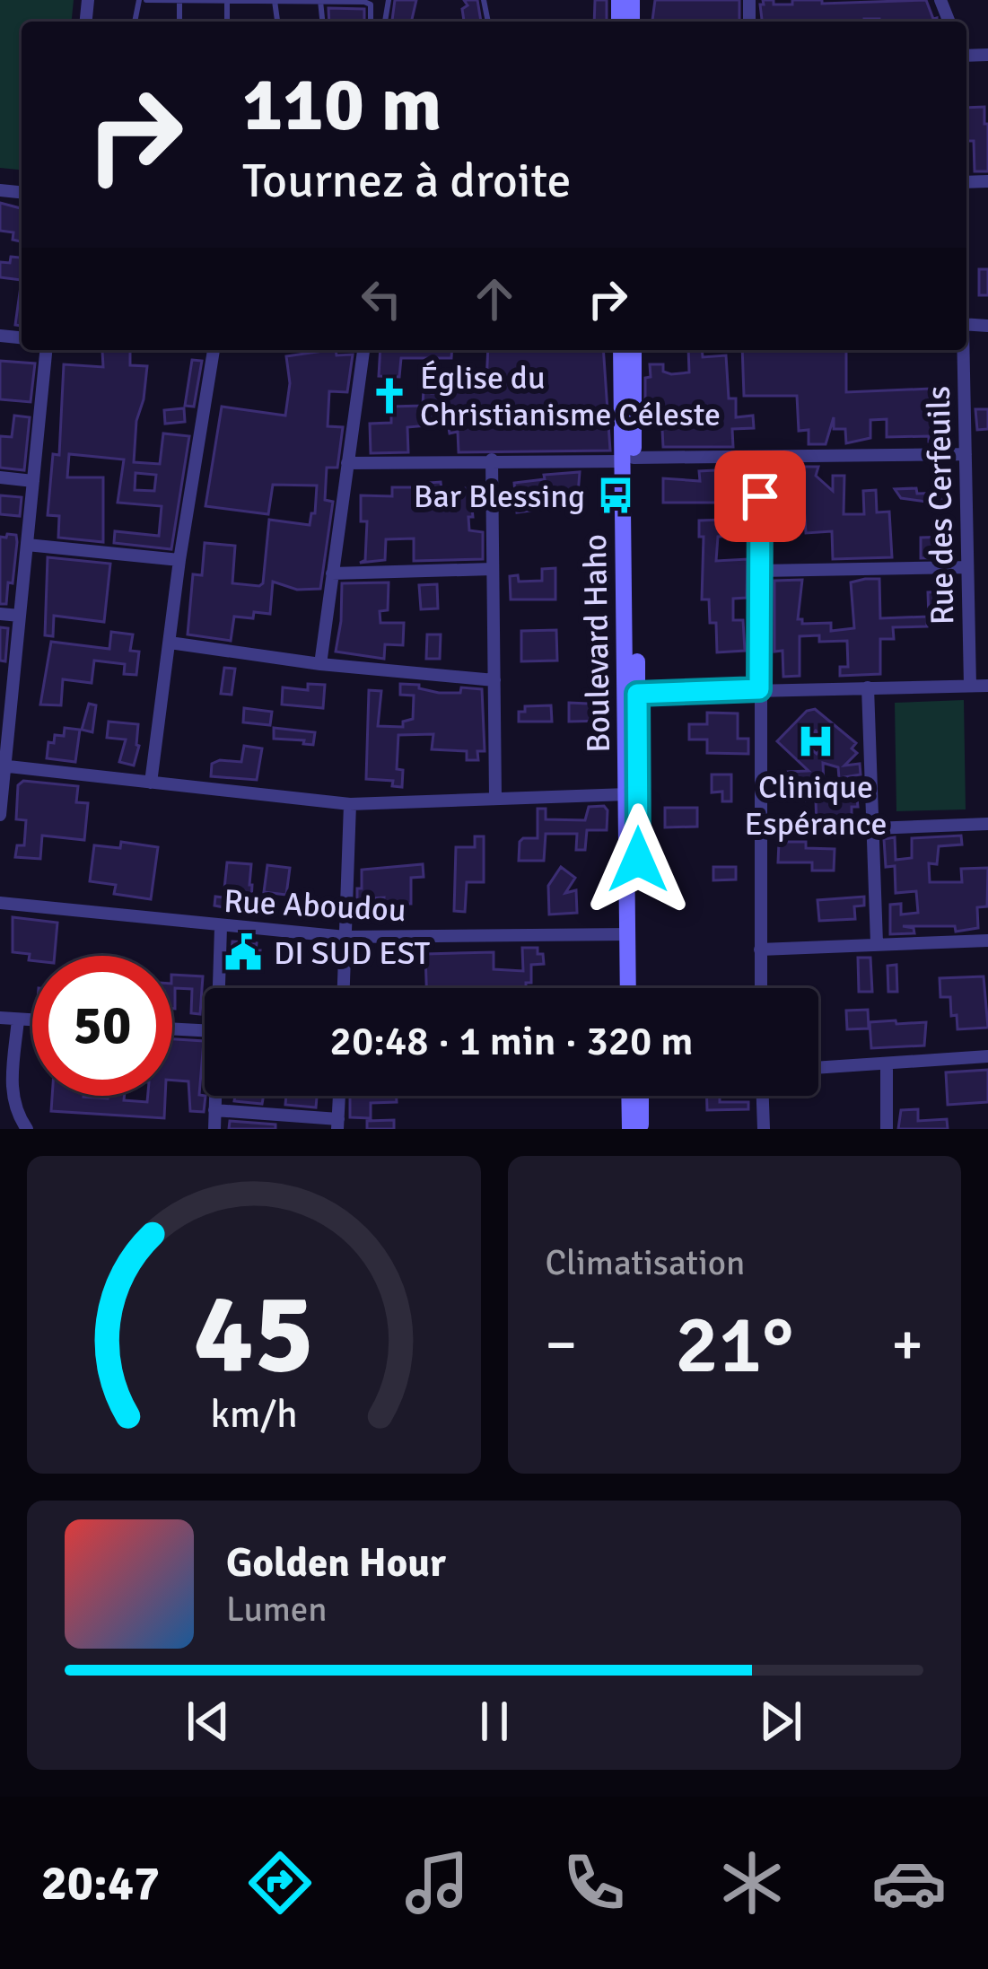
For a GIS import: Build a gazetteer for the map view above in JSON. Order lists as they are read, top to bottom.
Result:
{
  "streets": {
    "main road": ["Boulevard Haho"],
    "street": ["Rue des Cerfeuils", "Rue Aboudou"]
  },
  "crossings": [
    ["Boulevard Haho", "Rue Aboudou"]
  ],
  "places": {
    "church": ["Église du Christianisme Céleste"],
    "bus stop": ["Bar Blessing"],
    "hospital": ["Clinique Espérance"],
    "public building": ["DI SUD EST"]
  },
  "page": {
    "turn": ["110 m", "Tournez à droite"],
    "limit": "50",
    "trip": "20:48 · 1 min · 320 m",
    "tile": "Climatisation",
    "heat": ["−", "21°", "+"],
    "song": ["Golden Hour", "Lumen"],
    "tabs": "20:47",
    "gauge": ["45", "km/h"]
  }
}
